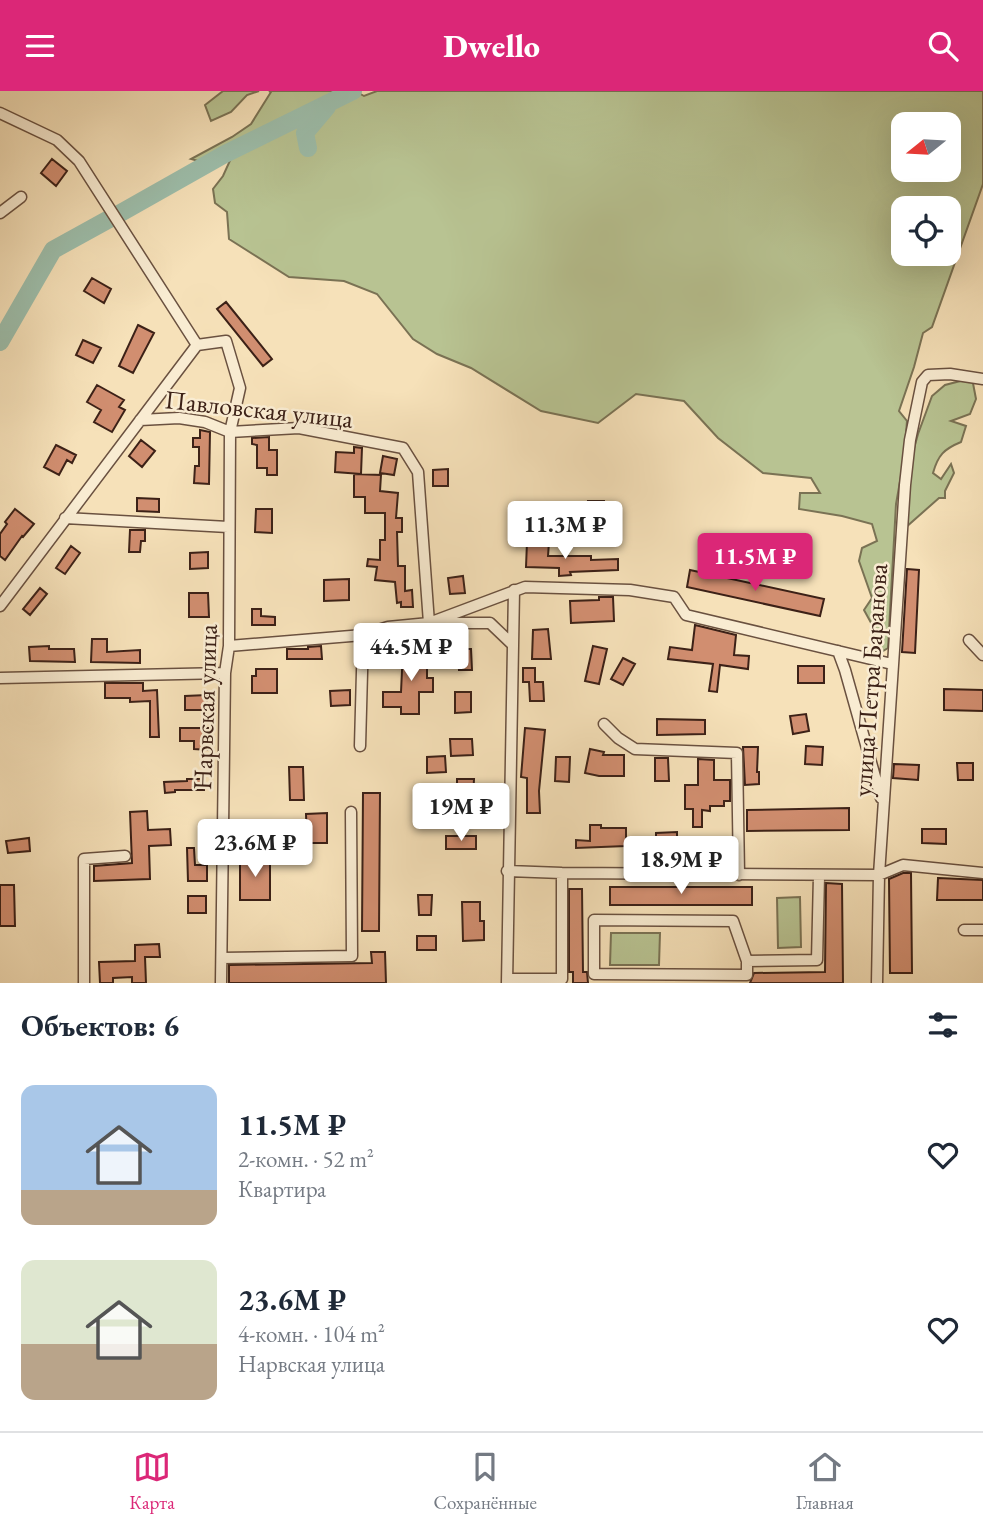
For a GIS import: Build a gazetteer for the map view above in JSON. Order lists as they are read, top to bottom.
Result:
{
  "streets": {
    "street": ["Павловская улица", "улица Петра Баранова", "Нарвская улица"]
  },
  "crossings": [
    ["Павловская улица", "Нарвская улица"]
  ],
  "north": "left",
  "page": {
    "header": "Dwello",
    "price": [
      "11.3M ₽",
      "11.5M ₽",
      "44.5M ₽",
      "19M ₽",
      "23.6M ₽",
      "18.9M ₽"
    ],
    "heading": "Объектов: 6",
    "list": [
      {
        "name": "11.5M ₽",
        "note": "2-комн. · 52 m² · Квартира"
      },
      {
        "name": "23.6M ₽",
        "note": "4-комн. · 104 m² · Нарвская улица"
      }
    ],
    "tabs": ["Карта", "Сохранённые", "Главная"]
  }
}
